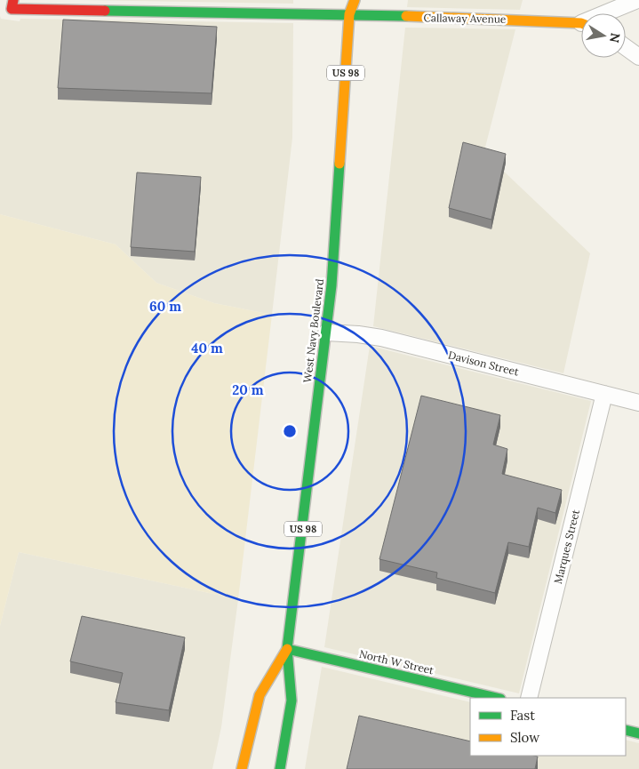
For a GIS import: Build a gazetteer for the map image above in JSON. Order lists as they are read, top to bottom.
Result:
{
  "streets": {
    "main road": [
      "Callaway Avenue",
      "US 98",
      "West Navy Boulevard",
      "North W Street"
    ],
    "street": ["Davison Street", "Marques Street"]
  },
  "crossings": [
    ["Callaway Avenue", "West Navy Boulevard"],
    ["West Navy Boulevard", "Davison Street"],
    ["West Navy Boulevard", "North W Street"],
    ["Davison Street", "Marques Street"]
  ],
  "legend": ["Fast", "Slow"],
  "north": "right",
  "rings": ["60 m", "40 m", "20 m"]
}
